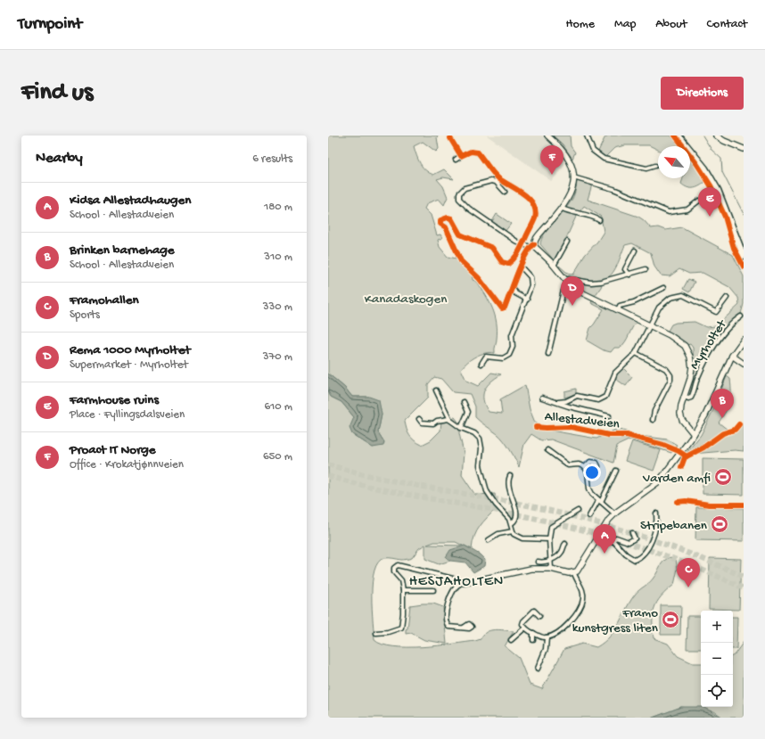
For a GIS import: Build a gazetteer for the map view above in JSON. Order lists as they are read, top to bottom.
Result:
{
  "streets": {
    "main road": ["Myrholtet"],
    "cycle path": ["Allestadveien"]
  },
  "districts": ["HESJAHOLTEN"],
  "parks": ["Kanadaskogen"],
  "places": {
    "sports": ["Varden amfi", "Stripebanen", "Framo kunstgress liten"]
  },
  "north": "top left",
  "page": {
    "header": "Turnpoint",
    "nav": [
      "Home",
      "Map",
      "About",
      "Contact"
    ],
    "buttons": "Directions",
    "title": "Find us",
    "heading": ["Nearby", "6 results"],
    "pins": [
      "F",
      "E",
      "D",
      "B",
      "A",
      "C"
    ],
    "list": [
      {
        "mark": "A",
        "name": "Kidsa Allestadhaugen",
        "note": "School · Allestadveien",
        "value": "180 m"
      },
      {
        "mark": "B",
        "name": "Brinken barnehage",
        "note": "School · Allestadveien",
        "value": "310 m"
      },
      {
        "mark": "C",
        "name": "Framohallen",
        "note": "Sports",
        "value": "330 m"
      },
      {
        "mark": "D",
        "name": "Rema 1000 Myrholtet",
        "note": "Supermarket · Myrholtet",
        "value": "370 m"
      },
      {
        "mark": "E",
        "name": "Farmhouse ruins",
        "note": "Place · Fyllingsdalsveien",
        "value": "610 m"
      },
      {
        "mark": "F",
        "name": "Proact IT Norge",
        "note": "Office · Krokatjønnveien",
        "value": "650 m"
      }
    ],
    "map_buttons": ["+", "−"]
  }
}
